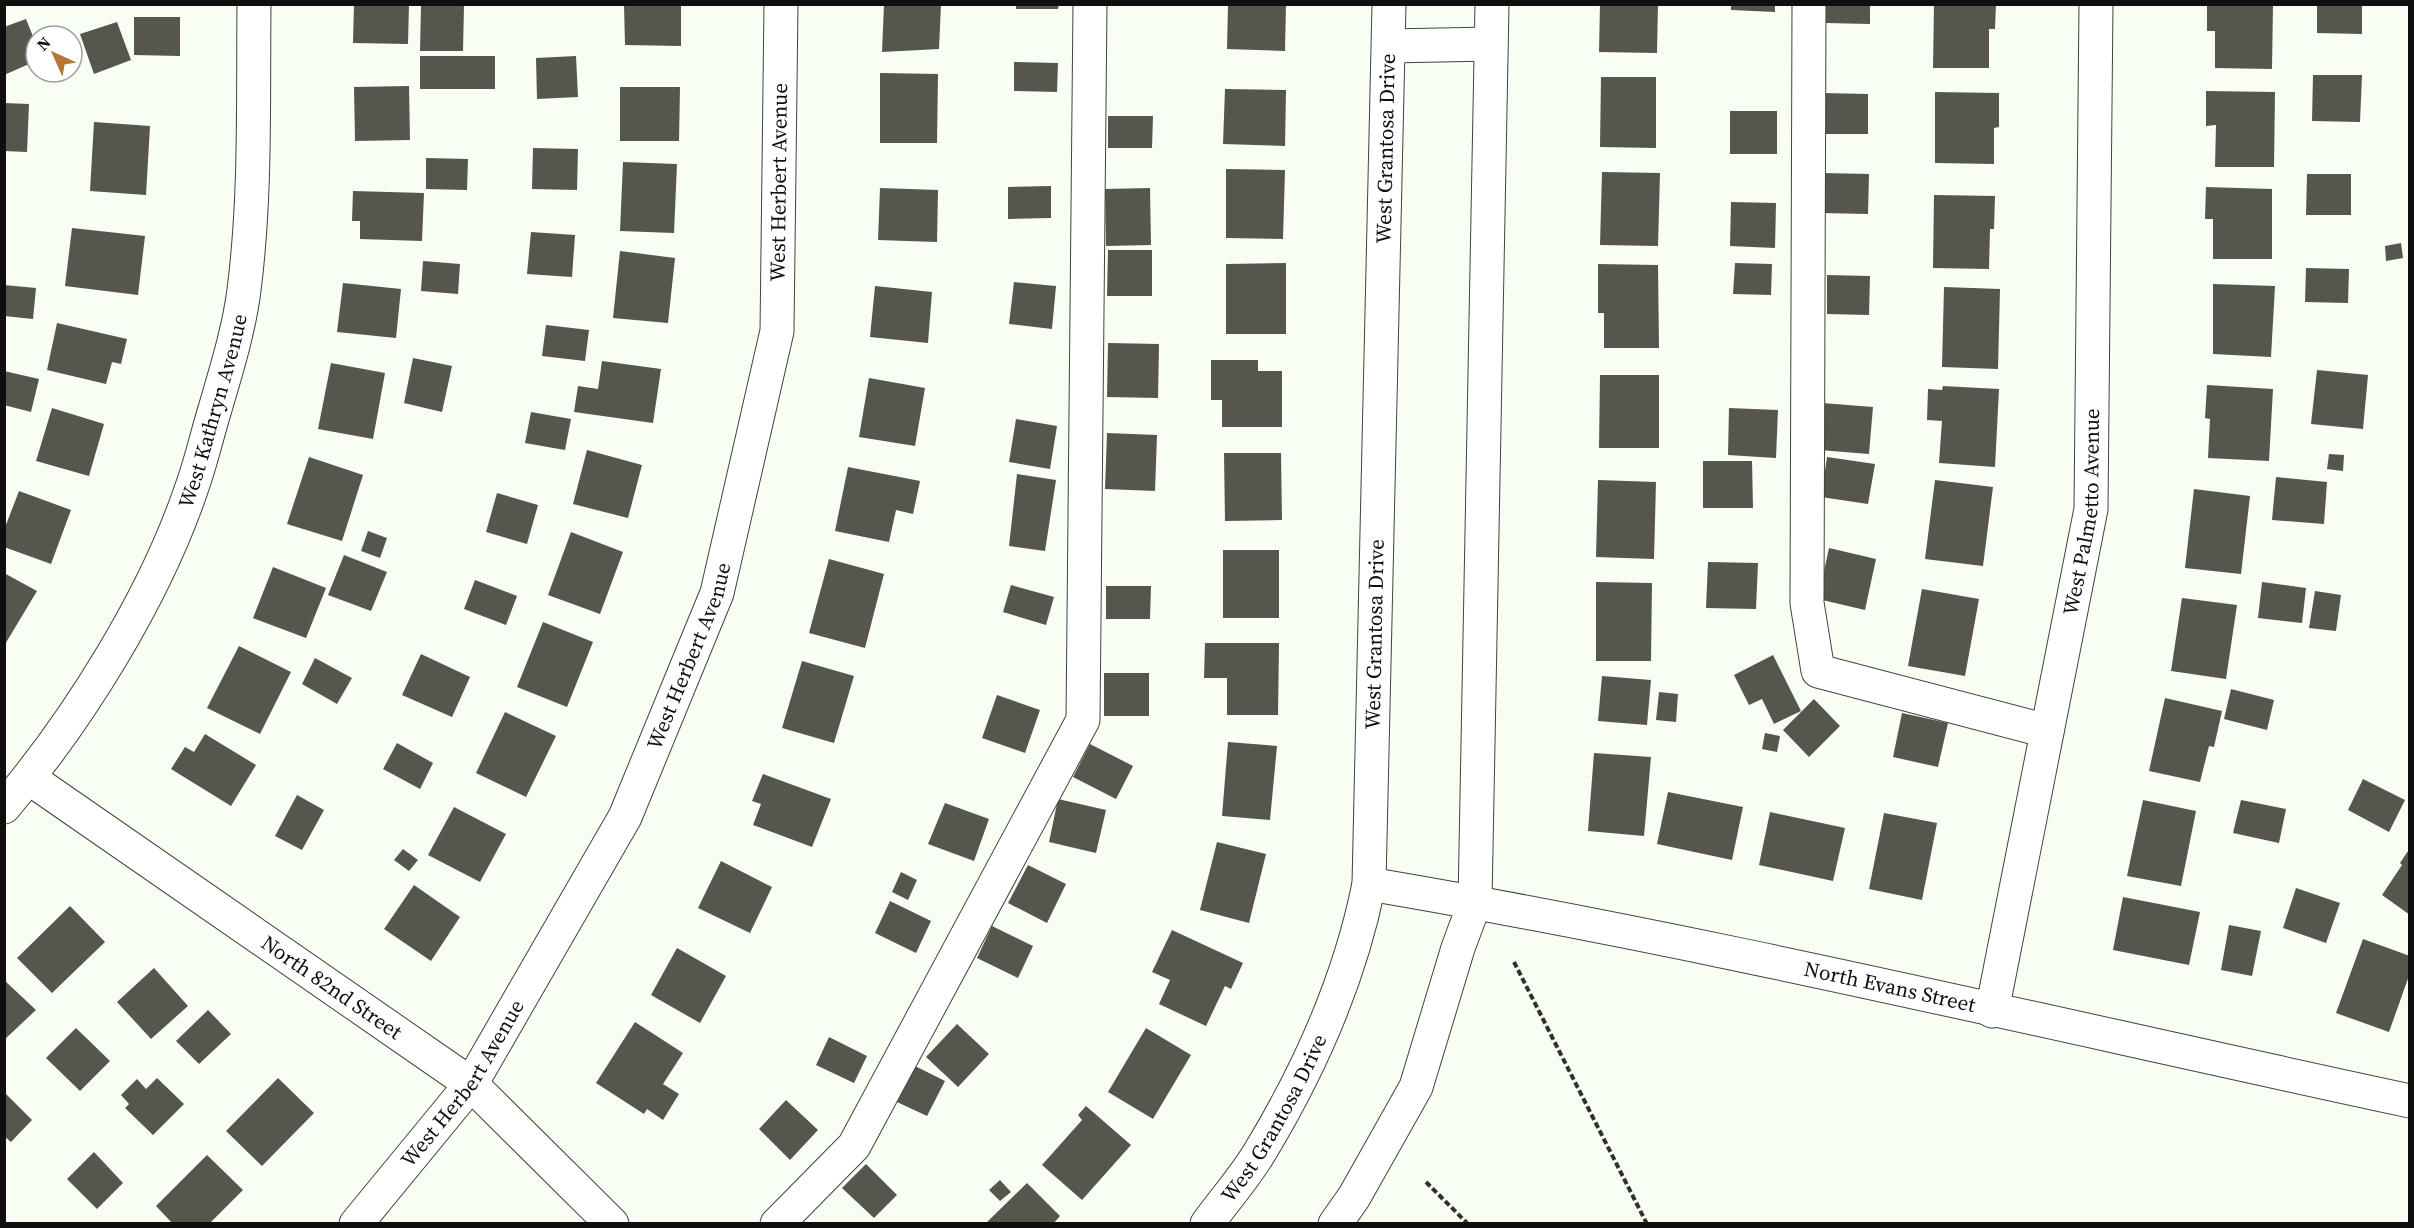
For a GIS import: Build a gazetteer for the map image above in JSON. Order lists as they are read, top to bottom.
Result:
{
  "streets": {
    "street": [
      "West Grantosa Drive",
      "West Herbert Avenue",
      "West Kathryn Avenue",
      "West Palmetto Avenue",
      "North 82nd Street",
      "North Evans Street"
    ]
  },
  "crossings": [
    ["West Grantosa Drive", "North Evans Street"],
    ["West Herbert Avenue", "North 82nd Street"],
    ["West Kathryn Avenue", "North 82nd Street"],
    ["West Palmetto Avenue", "North Evans Street"]
  ],
  "north": "top left"
}
